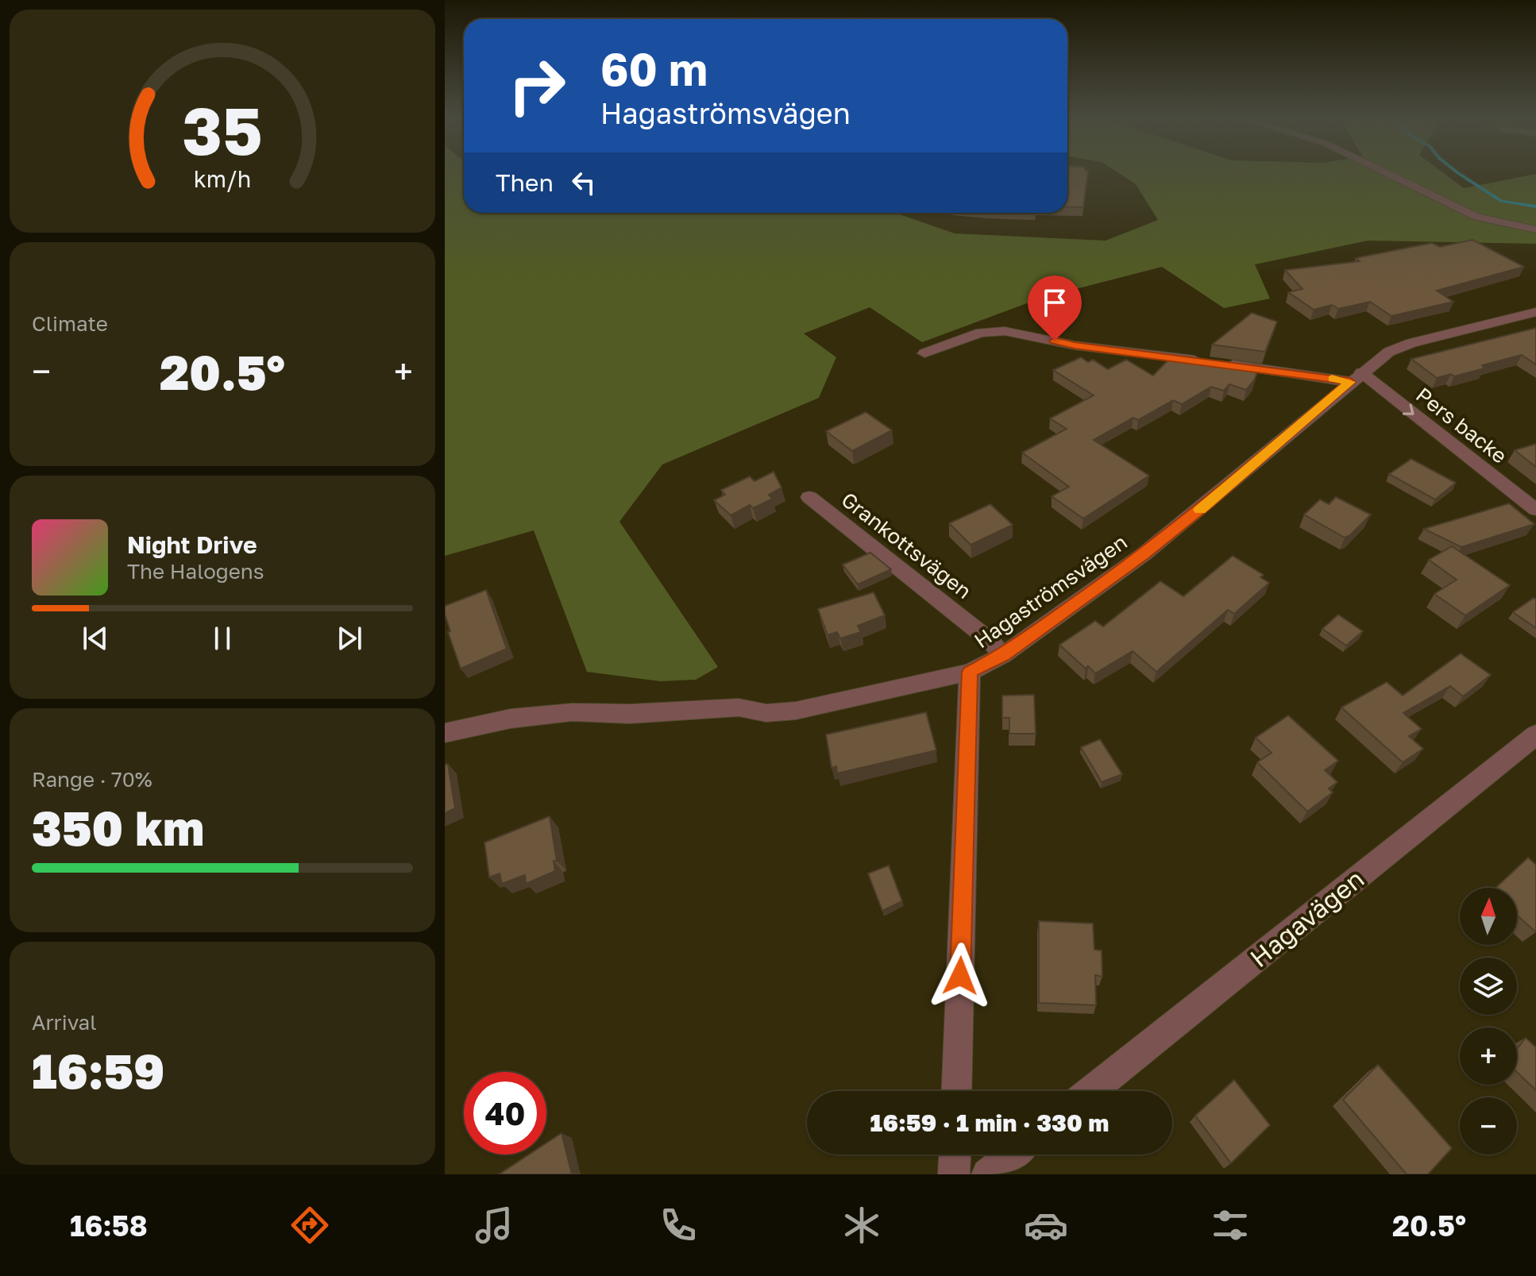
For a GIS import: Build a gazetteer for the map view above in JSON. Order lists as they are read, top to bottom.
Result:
{
  "streets": {
    "street": [
      "Pers backe",
      "Grankottsvägen",
      "Hagaströmsvägen",
      "Hagavägen"
    ]
  },
  "crossings": [
    ["Pers backe", "Hagaströmsvägen"],
    ["Grankottsvägen", "Hagaströmsvägen"]
  ],
  "one_way": ["Pers backe"],
  "north": "top",
  "page": {
    "turn": ["60 m", "Hagaströmsvägen"],
    "then": "Then",
    "tile": [
      "Climate",
      ["Range · 70%", "350 km"],
      ["Arrival", "16:59"]
    ],
    "heat": ["−", "20.5°", "+"],
    "song": ["Night Drive", "The Halogens"],
    "map_buttons": ["+", "−"],
    "limit": "40",
    "trip": "16:59 · 1 min · 330 m",
    "tabs": ["16:58", "20.5°"],
    "gauge": ["35", "km/h"]
  }
}
